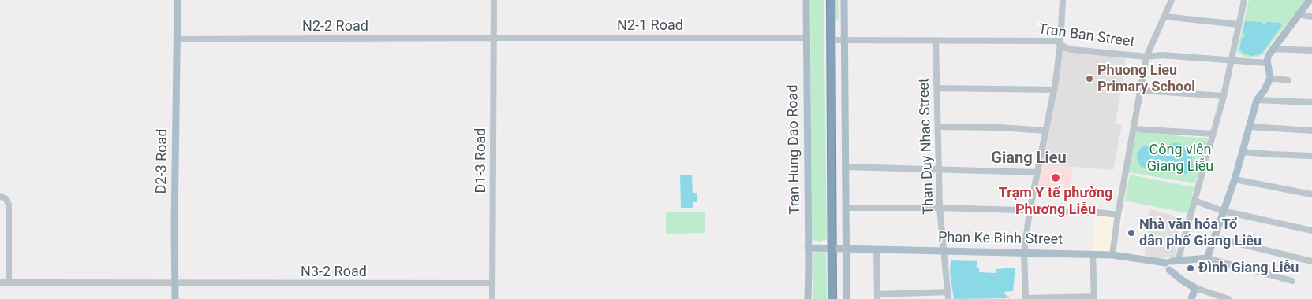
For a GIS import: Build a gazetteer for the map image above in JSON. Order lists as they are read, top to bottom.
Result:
{
  "streets": {
    "main road": ["Tran Hung Dao Road", "D2-3 Road", "Phan Ke Binh Street"],
    "street": [
      "N2-1 Road",
      "N2-2 Road",
      "Tran Ban Street",
      "Than Duy Nhac Street",
      "D1-3 Road",
      "N3-2 Road"
    ]
  },
  "crossings": [
    ["N2-1 Road", "N2-2 Road"],
    ["N2-1 Road", "Tran Hung Dao Road"],
    ["N2-1 Road", "D1-3 Road"],
    ["N2-2 Road", "D1-3 Road"],
    ["N2-2 Road", "D2-3 Road"],
    ["Tran Ban Street", "Than Duy Nhac Street"],
    ["Than Duy Nhac Street", "Phan Ke Binh Street"],
    ["Tran Hung Dao Road", "Phan Ke Binh Street"],
    ["D1-3 Road", "N3-2 Road"],
    ["D2-3 Road", "N3-2 Road"]
  ],
  "districts": ["Giang Lieu"],
  "parks": ["Công viên Giang Liễu"],
  "places": [
    "Phuong Lieu Primary School",
    "Trạm Y tế phường Phương Liễu",
    "Nhà văn hóa Tổ dân phố Giang Liễu",
    "Đình Giang Liễu"
  ]
}
